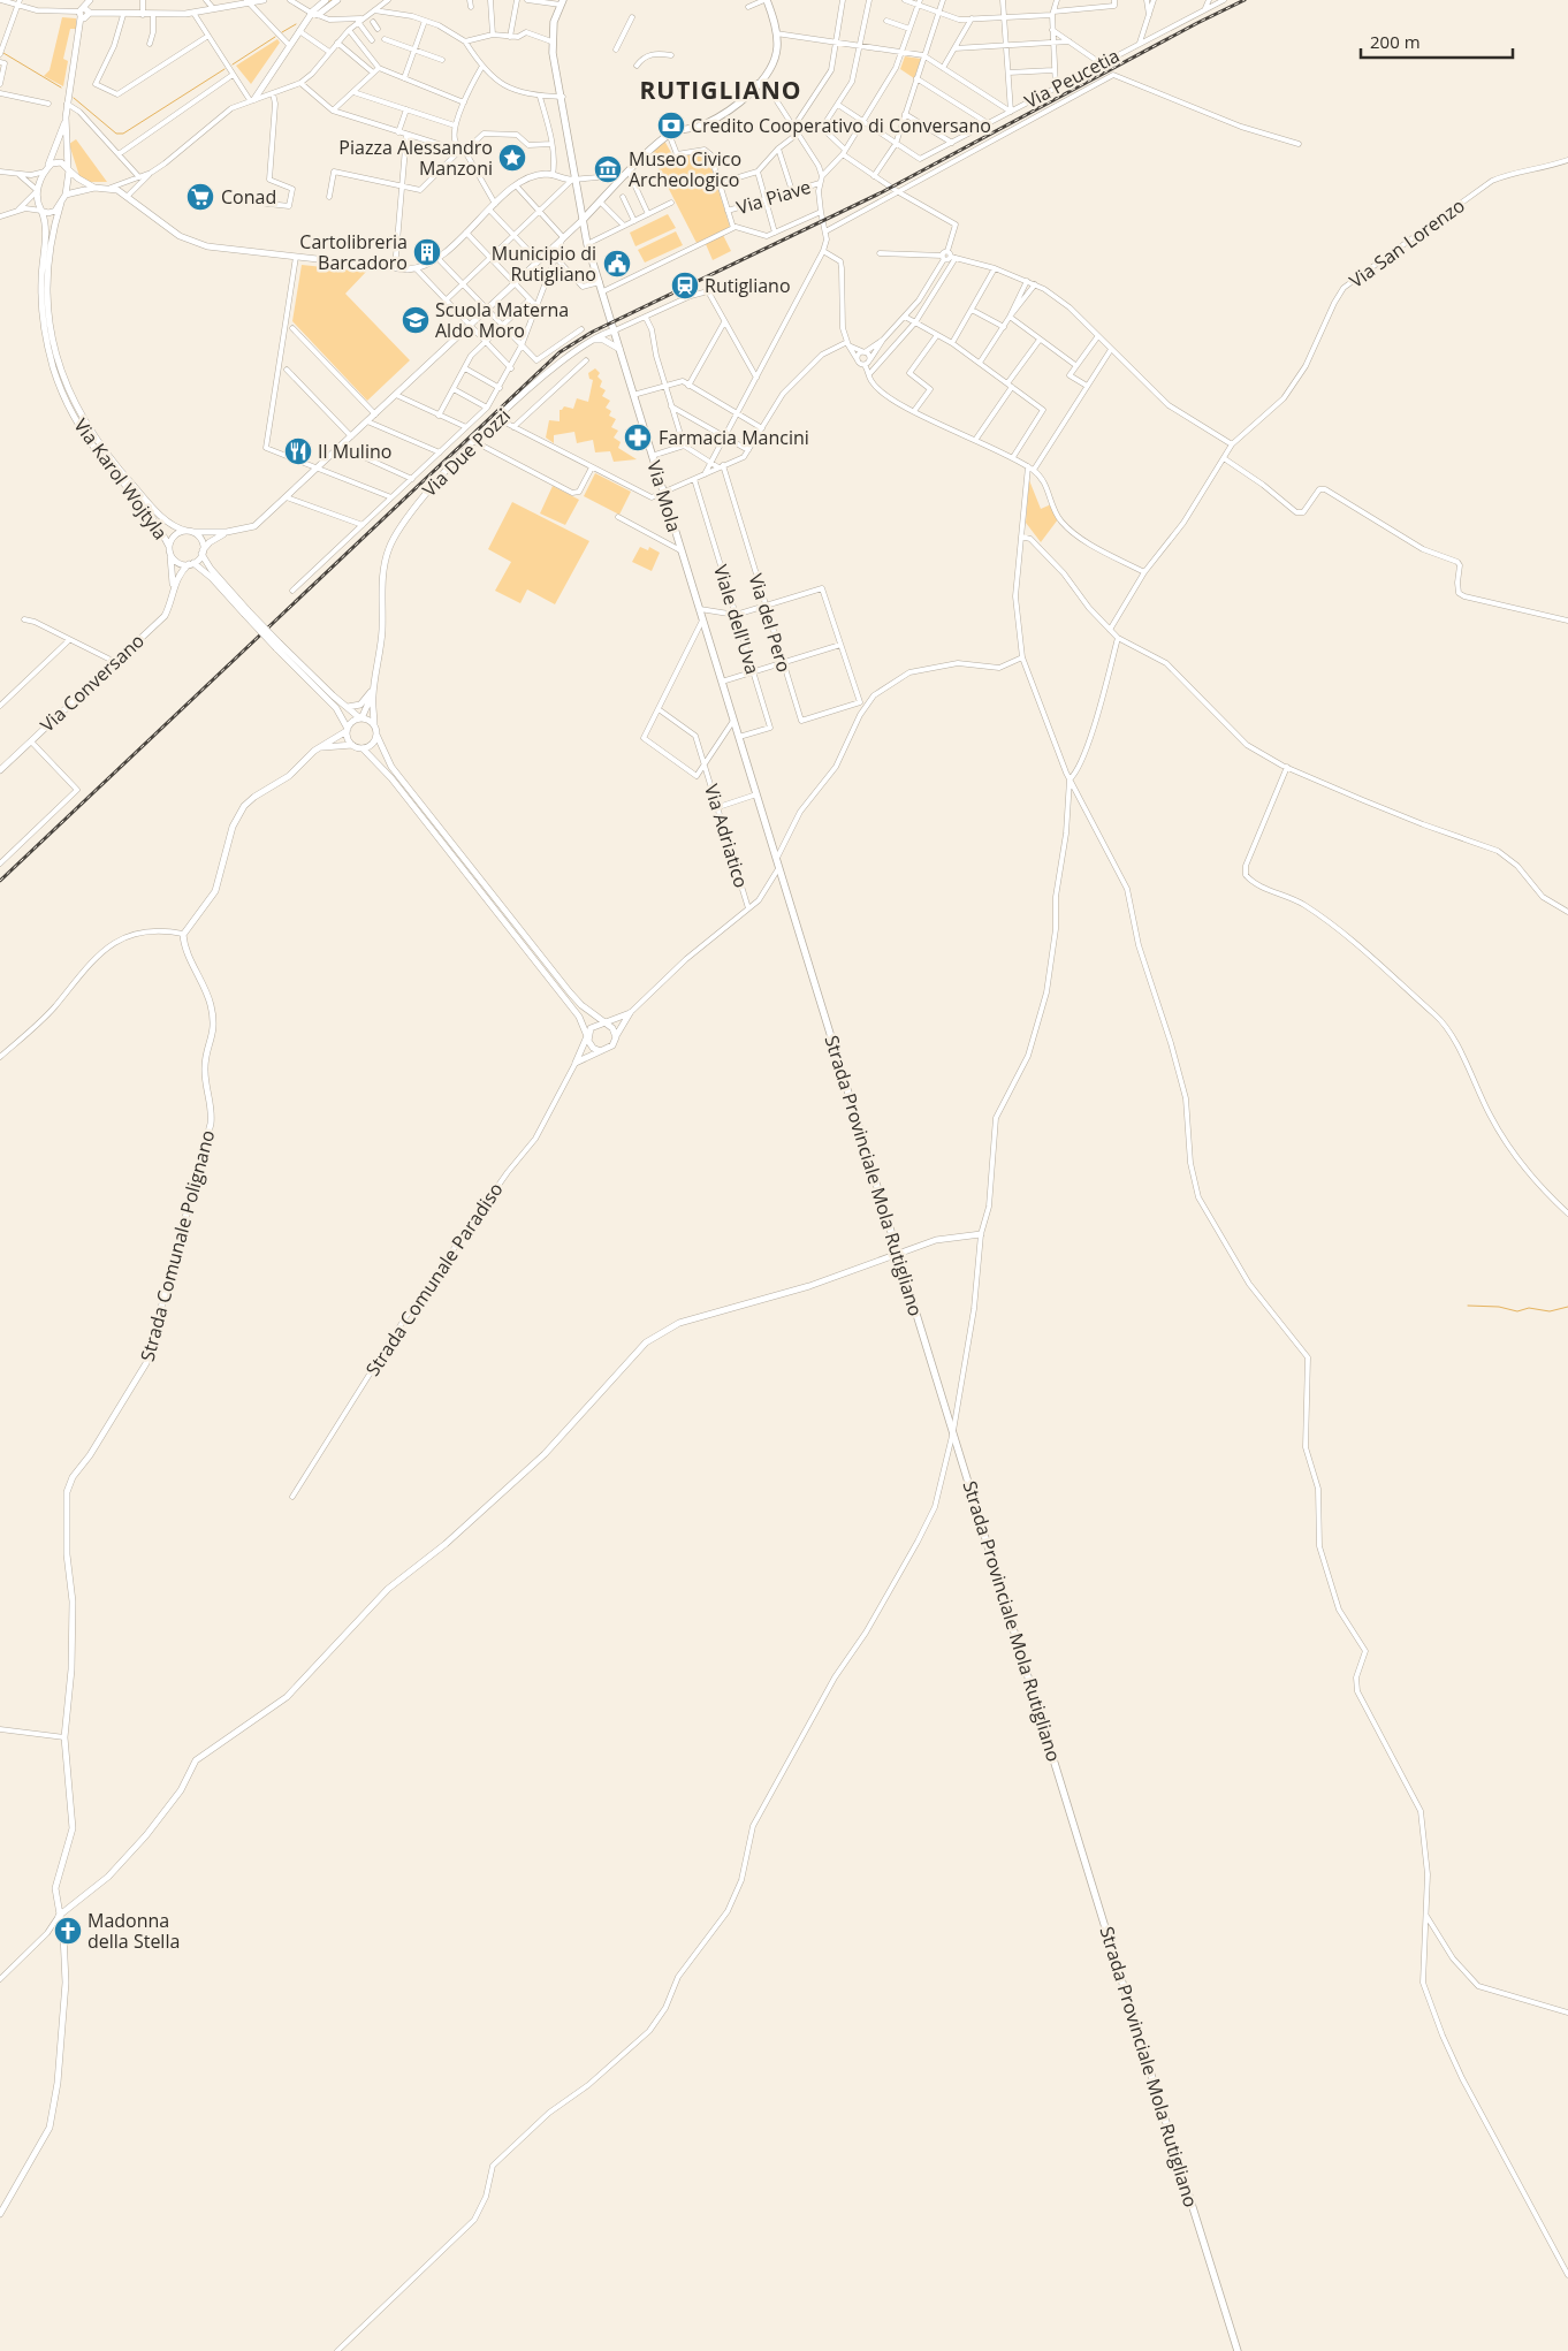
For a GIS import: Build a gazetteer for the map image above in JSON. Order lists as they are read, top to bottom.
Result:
{
  "streets": {
    "main road": ["Via Mola", "Strada Provinciale Mola Rutigliano"],
    "street": [
      "Via Peucetia",
      "Via Piave",
      "Via San Lorenzo",
      "Via Due Pozzi",
      "Via Karol Wojtyla",
      "Viale dell'Uva",
      "Via del Pero",
      "Via Conversano",
      "Via Adriatico",
      "Strada Comunale Polignano",
      "Strada Comunale Paradiso"
    ]
  },
  "crossings": [
    ["Via Due Pozzi", "Via Mola"],
    ["Via Mola", "Viale dell'Uva"],
    ["Via Mola", "Strada Provinciale Mola Rutigliano"]
  ],
  "districts": ["RUTIGLIANO"],
  "places": {
    "bank": ["Credito Cooperativo di Conversano"],
    "place": ["Piazza Alessandro Manzoni"],
    "museum": ["Museo Civico Archeologico"],
    "supermarket": ["Conad"],
    "building": ["Cartolibreria Barcadoro"],
    "public building": ["Municipio di Rutigliano"],
    "station": ["Rutigliano"],
    "school or university": ["Scuola Materna Aldo Moro"],
    "pharmacy": ["Farmacia Mancini"],
    "restaurant": ["Il Mulino"],
    "church": ["Madonna della Stella"]
  },
  "scale_bar": "200 m"
}
